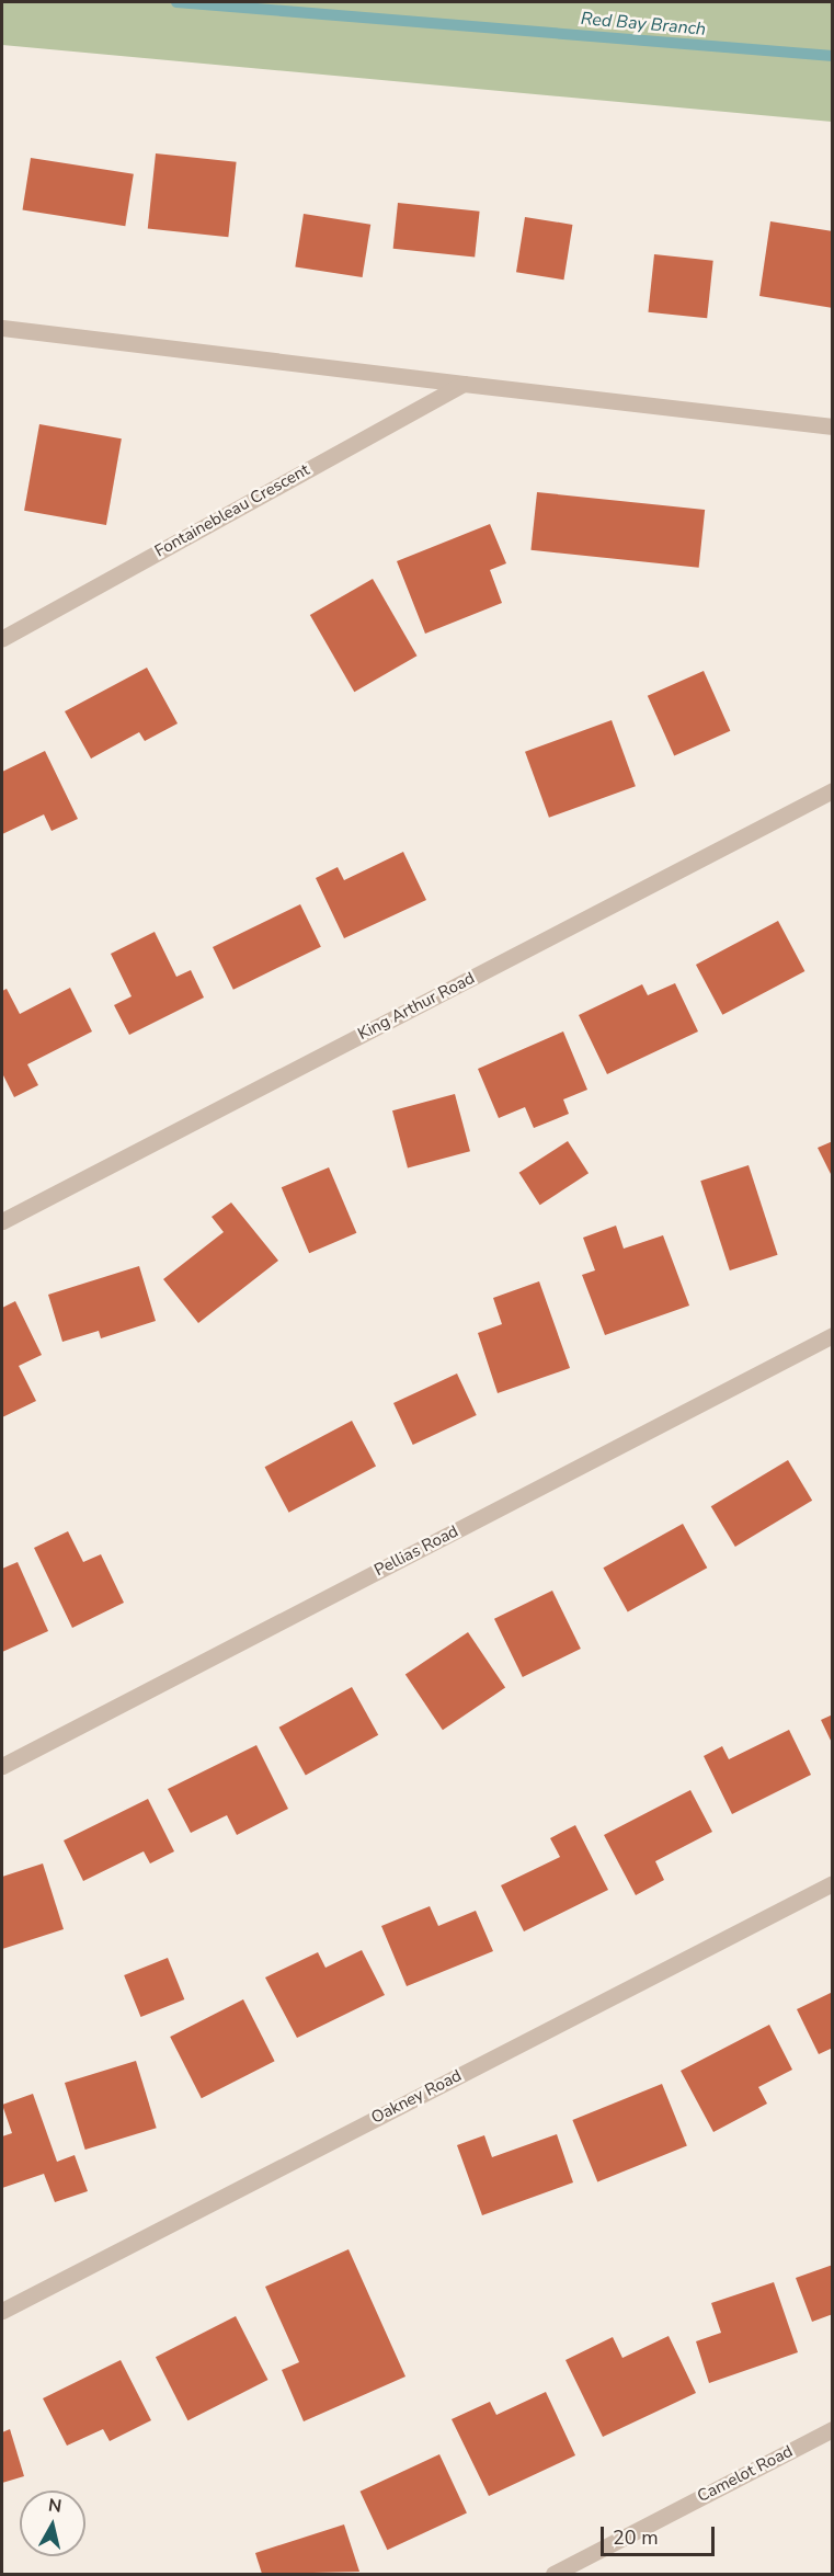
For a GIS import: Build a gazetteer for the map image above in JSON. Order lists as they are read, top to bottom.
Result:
{
  "streets": {
    "street": [
      "Fontainebleau Crescent",
      "King Arthur Road",
      "Pellias Road",
      "Oakney Road",
      "Camelot Road"
    ]
  },
  "water": ["Red Bay Branch"],
  "scale_bar": "20 m",
  "north": "top"
}
